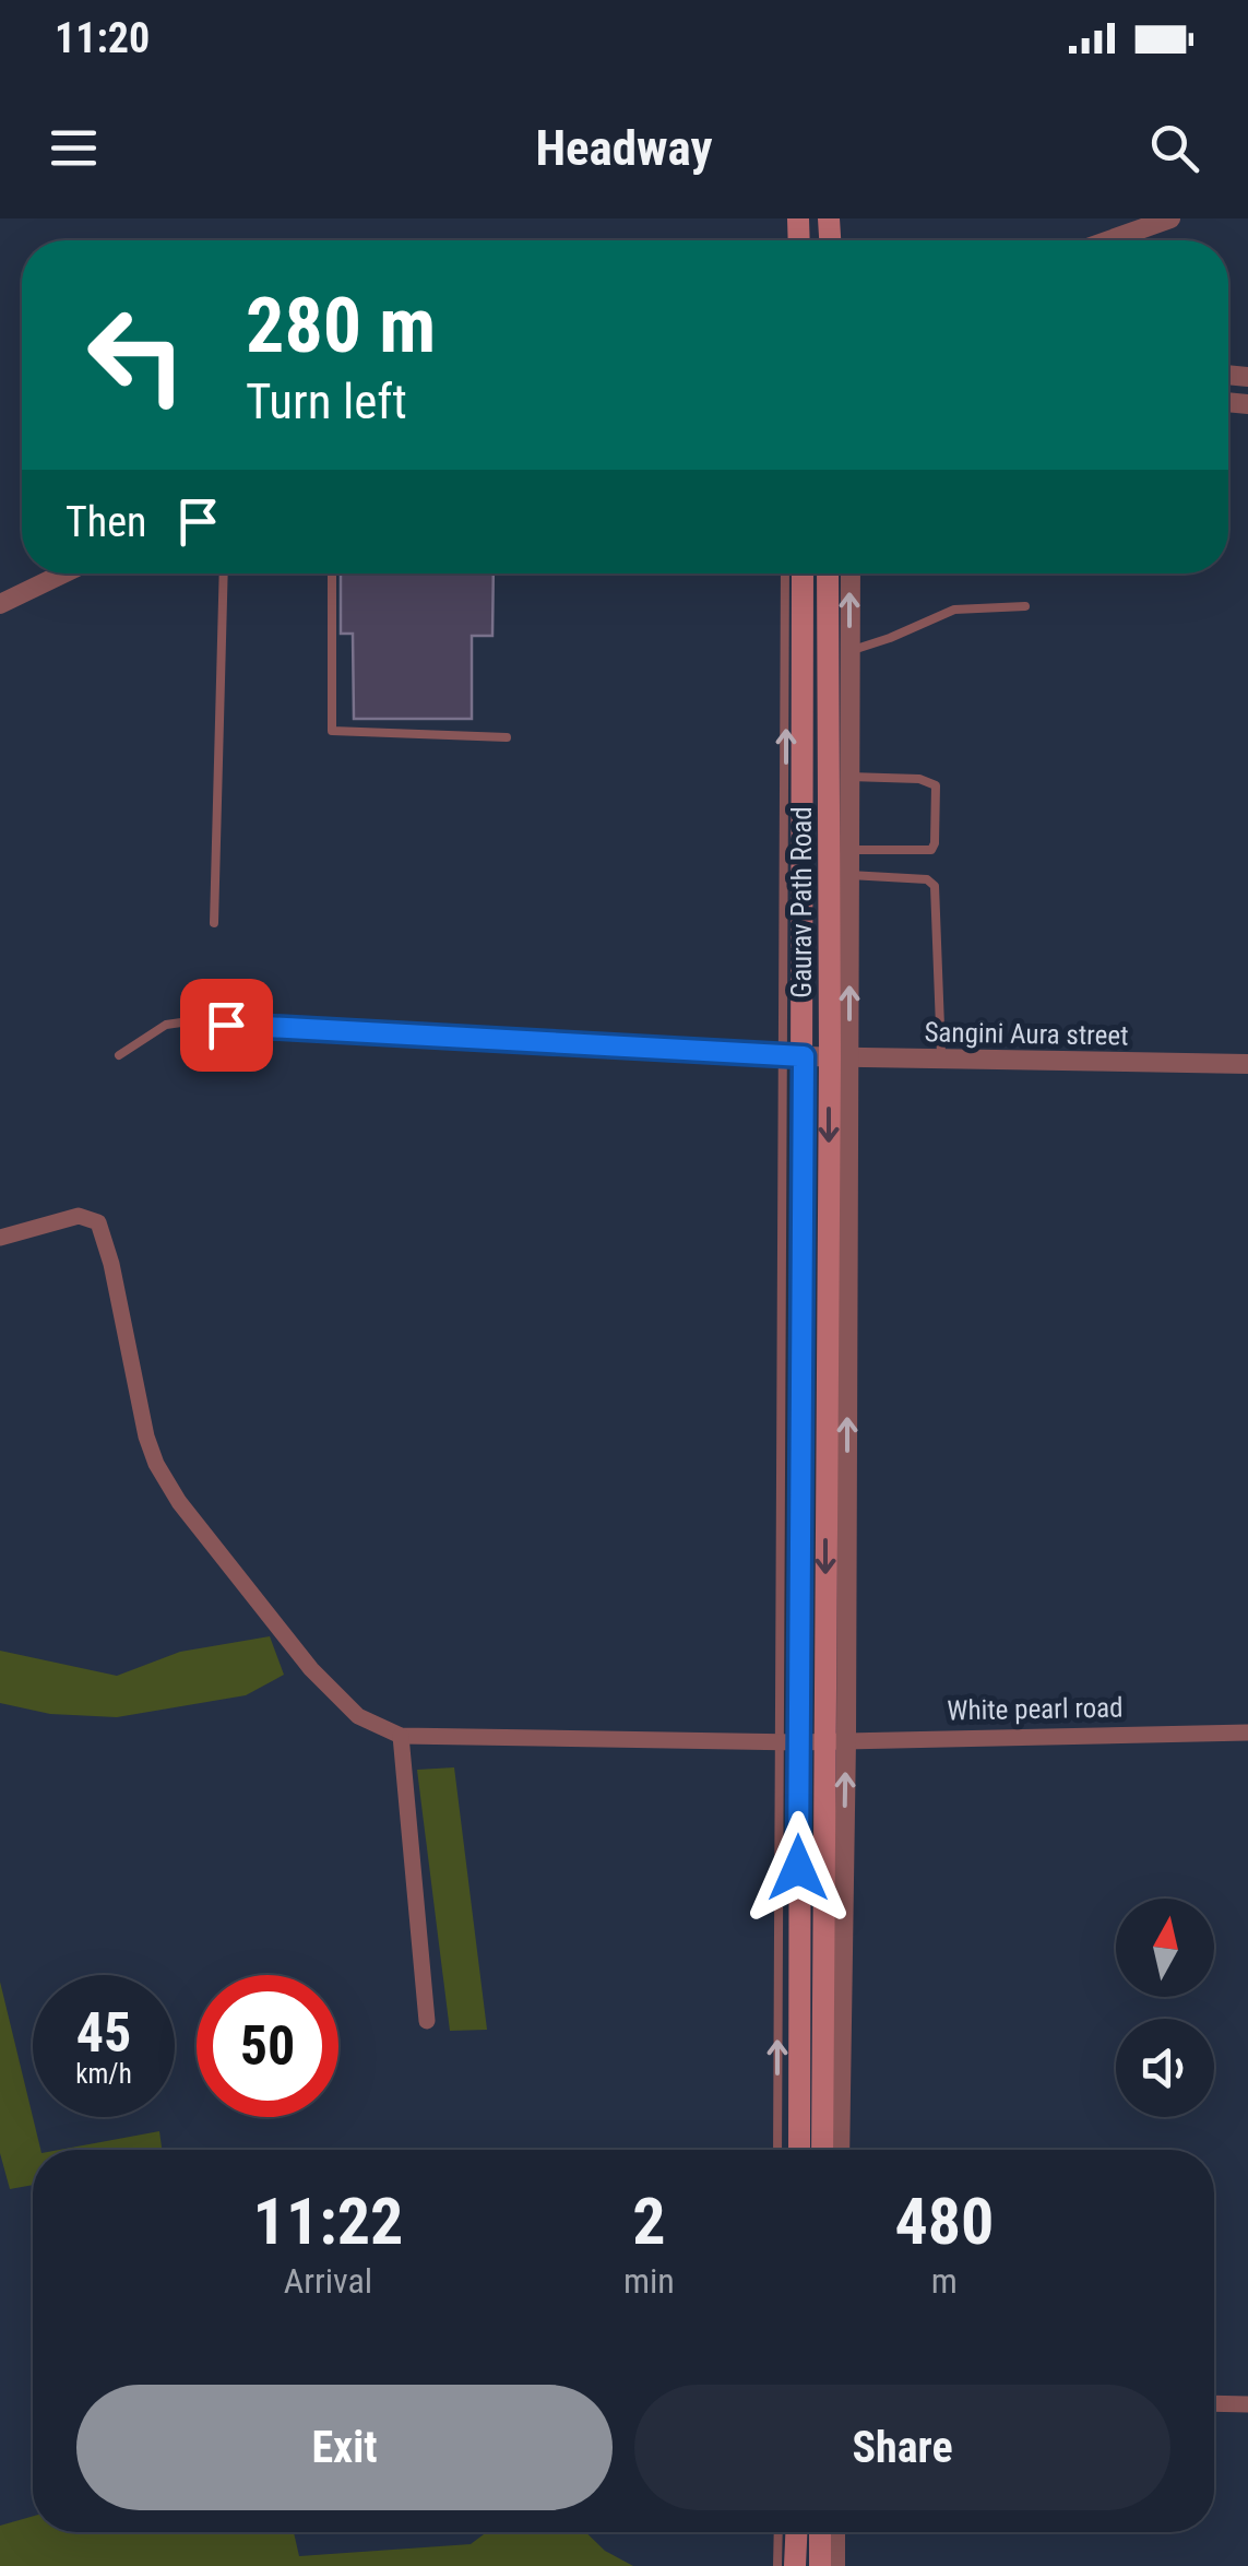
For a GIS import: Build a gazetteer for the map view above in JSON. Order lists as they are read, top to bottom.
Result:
{
  "streets": {
    "main road": ["Gaurav Path Road"],
    "street": ["Sangini Aura street", "White pearl road"]
  },
  "crossings": [
    ["Gaurav Path Road", "Sangini Aura street"],
    ["Gaurav Path Road", "White pearl road"]
  ],
  "north": "top",
  "page": {
    "status": "11:20",
    "header": "Headway",
    "turn": ["280 m", "Turn left"],
    "then": "Then",
    "speed": "45 km/h",
    "limit": "50",
    "eta": [
      "11:22",
      "Arrival",
      "2",
      "min",
      "480",
      "m"
    ],
    "buttons": ["Exit", "Share"]
  }
}
